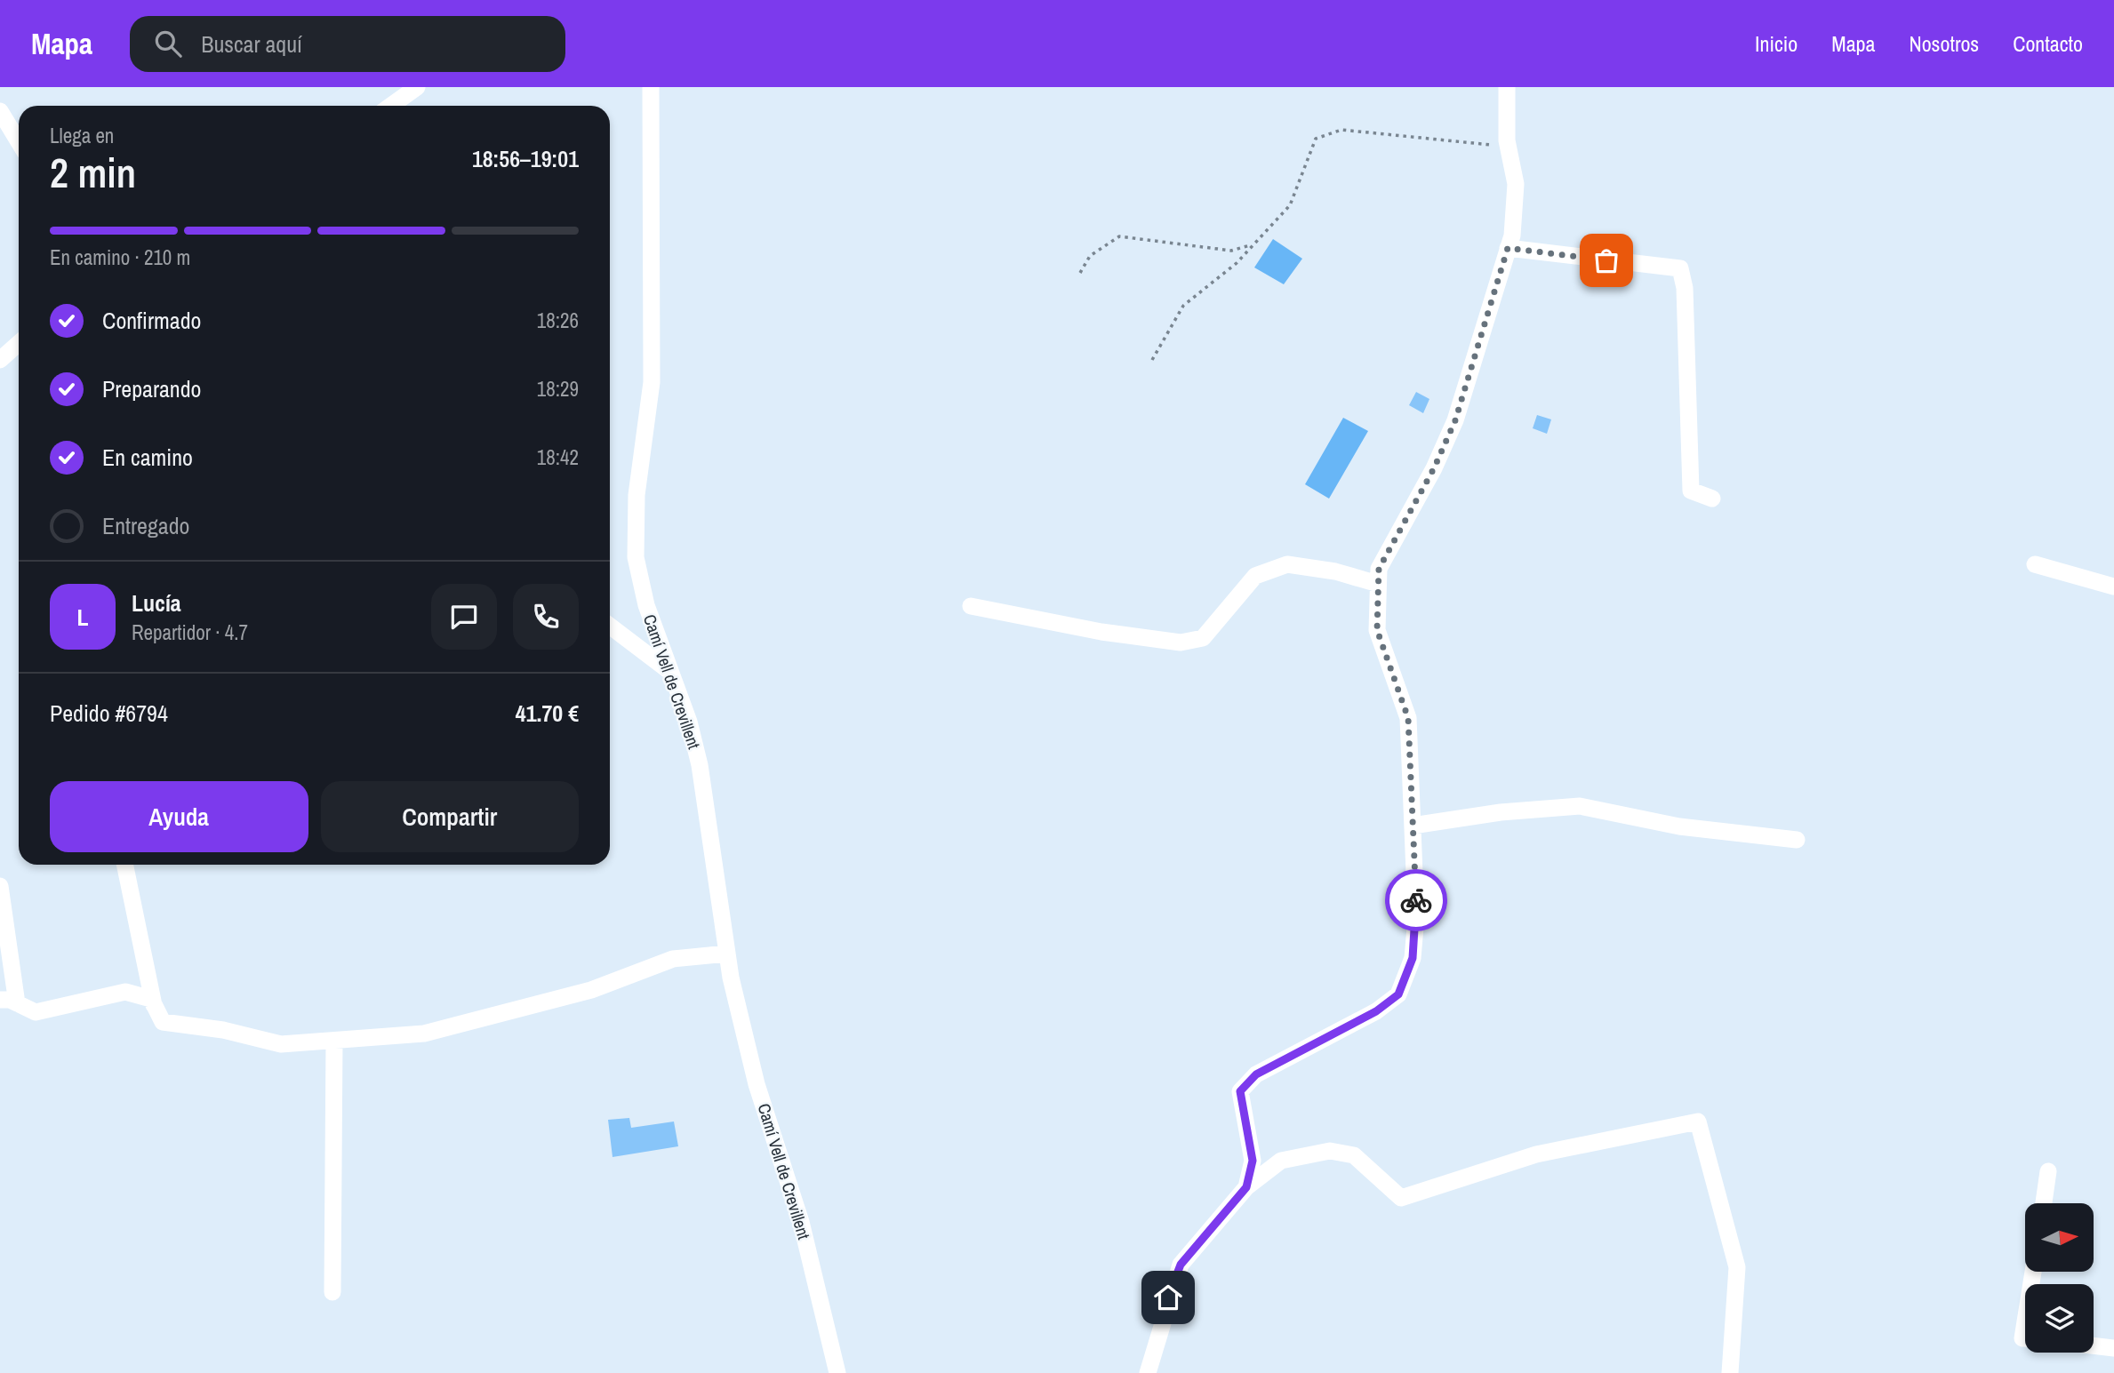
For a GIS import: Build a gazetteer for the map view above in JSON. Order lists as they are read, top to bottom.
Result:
{
  "streets": {
    "street": ["Camí Vell de Crevillent"]
  },
  "north": "right",
  "page": {
    "header": "Mapa",
    "search": "Buscar aquí",
    "nav": [
      "Inicio",
      "Mapa",
      "Nosotros",
      "Contacto"
    ],
    "heading": ["2 min", "Llega en", "18:56–19:01"],
    "panel": [
      "Lucía",
      "Repartidor · 4.7",
      "Pedido #6794",
      "41.70 €"
    ],
    "bar": "En camino · 210 m",
    "list": [
      ["Confirmado", "18:26"],
      ["Preparando", "18:29"],
      ["En camino", "18:42"],
      "Entregado"
    ],
    "round": "L",
    "buttons": ["Ayuda", "Compartir"]
  }
}
